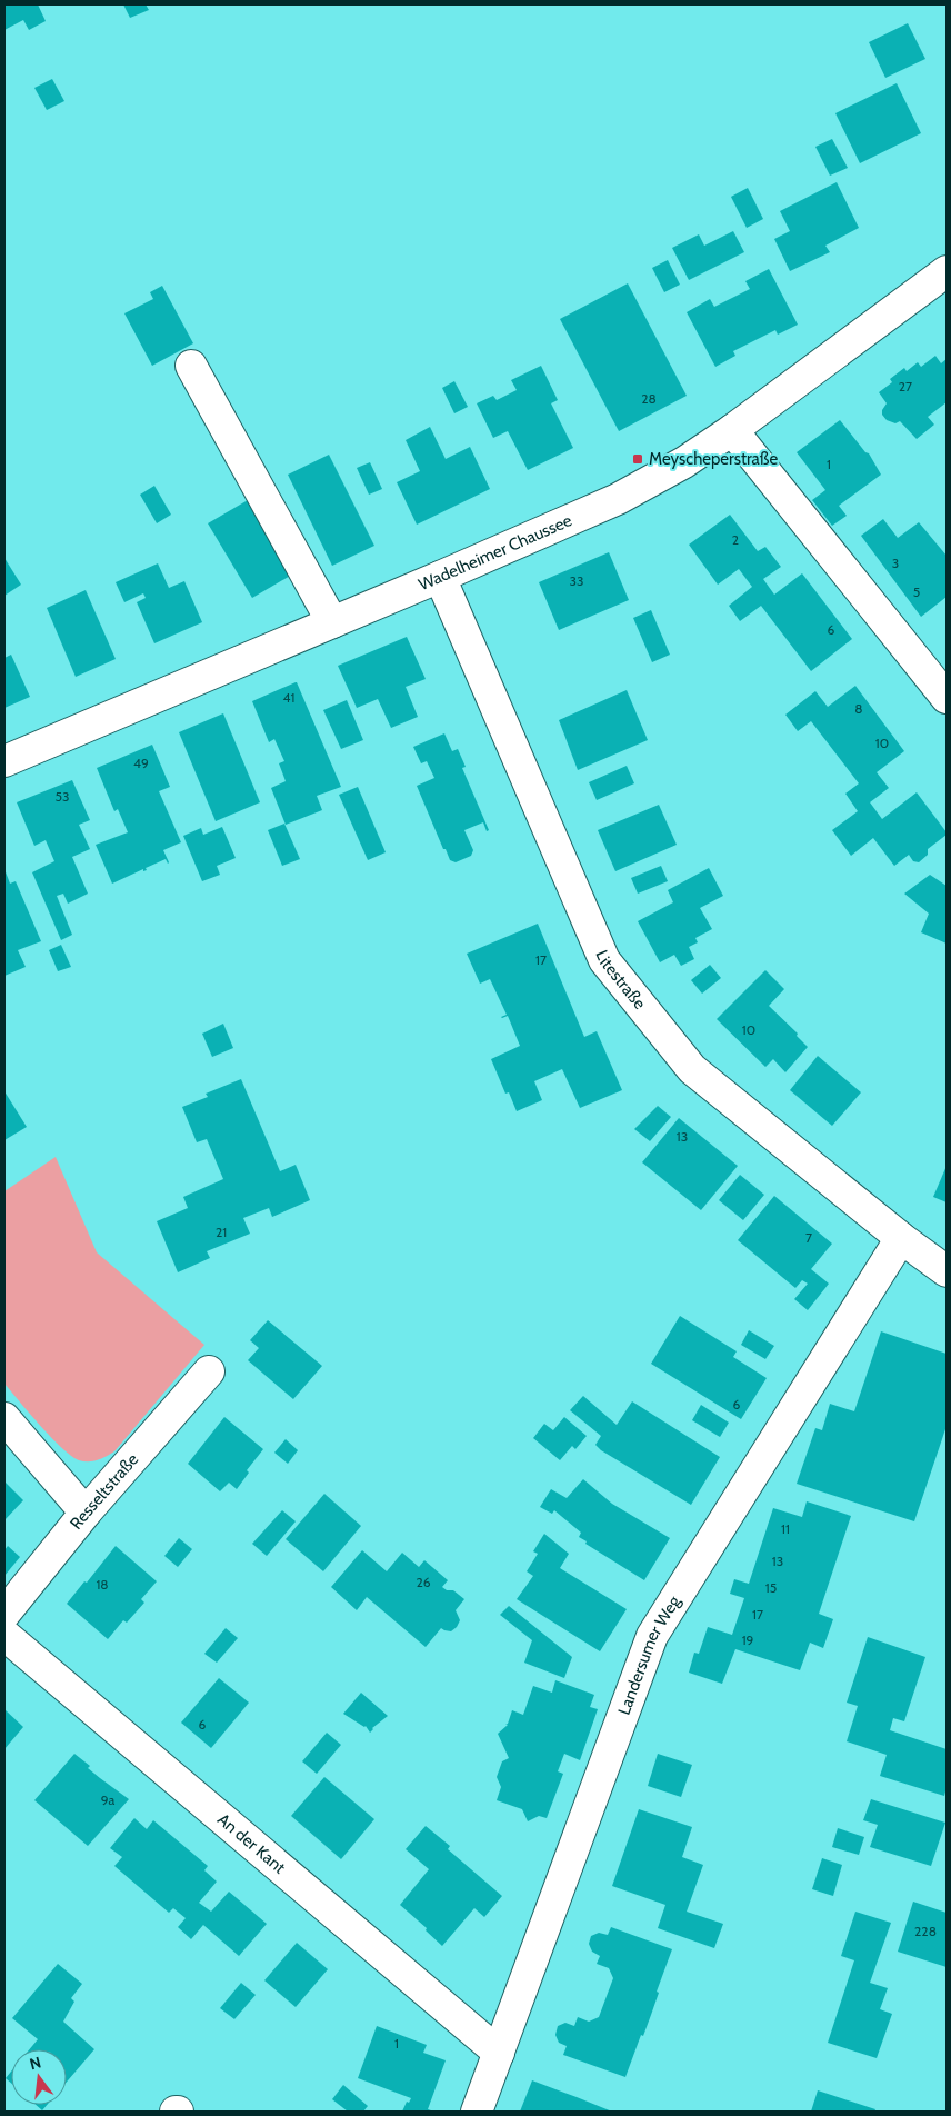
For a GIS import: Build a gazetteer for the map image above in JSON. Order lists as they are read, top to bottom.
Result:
{
  "streets": {
    "street": [
      "Wadelheimer Chaussee",
      "Litestraße",
      "Resseltstraße",
      "Landersumer Weg",
      "An der Kant"
    ]
  },
  "crossings": [
    ["Wadelheimer Chaussee", "Litestraße"],
    ["Litestraße", "Landersumer Weg"],
    ["Landersumer Weg", "An der Kant"]
  ],
  "places": {
    "transit": ["Meyscheperstraße"]
  },
  "house_numbers": [
    "27",
    "28",
    "1",
    "2",
    "3",
    "33",
    "5",
    "6",
    "41",
    "8",
    "10",
    "49",
    "53",
    "17",
    "10",
    "13",
    "21",
    "7",
    "6",
    "11",
    "13",
    "26",
    "18",
    "15",
    "17",
    "19",
    "6",
    "9a",
    "228",
    "1"
  ],
  "north": "top"
}
